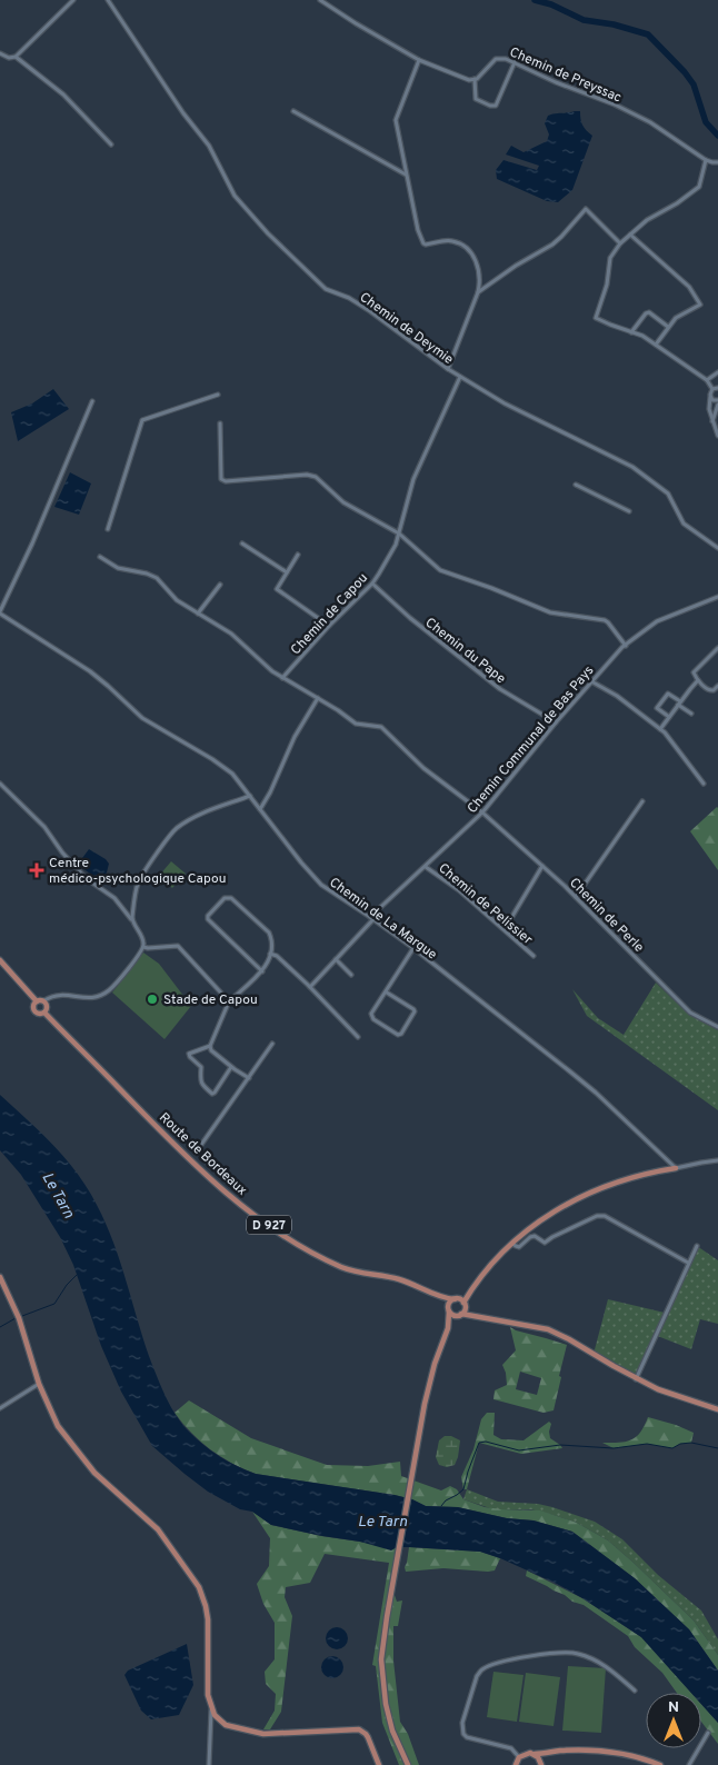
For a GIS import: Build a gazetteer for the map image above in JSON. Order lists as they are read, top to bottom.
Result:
{
  "streets": {
    "main road": ["Route de Bordeaux", "D 927"],
    "street": [
      "Chemin de Preyssac",
      "Chemin de Deymie",
      "Chemin de Capou",
      "Chemin du Pape",
      "Chemin Communal de Bas Pays",
      "Chemin de Pelissier",
      "Chemin de Perle",
      "Chemin de La Margue"
    ]
  },
  "crossings": [
    ["Chemin de Deymie", "Chemin de Capou"],
    ["Chemin de Capou", "Chemin du Pape"],
    ["Chemin de Capou", "Chemin de Perle"],
    ["Chemin du Pape", "Chemin Communal de Bas Pays"],
    ["Chemin Communal de Bas Pays", "Chemin de Pelissier"],
    ["Chemin Communal de Bas Pays", "Chemin de Perle"],
    ["Chemin Communal de Bas Pays", "Chemin de La Margue"]
  ],
  "water": ["Le Tarn"],
  "places": {
    "health": ["Centre médico-psychologique Capou"],
    "other": ["Stade de Capou"]
  },
  "north": "top"
}
